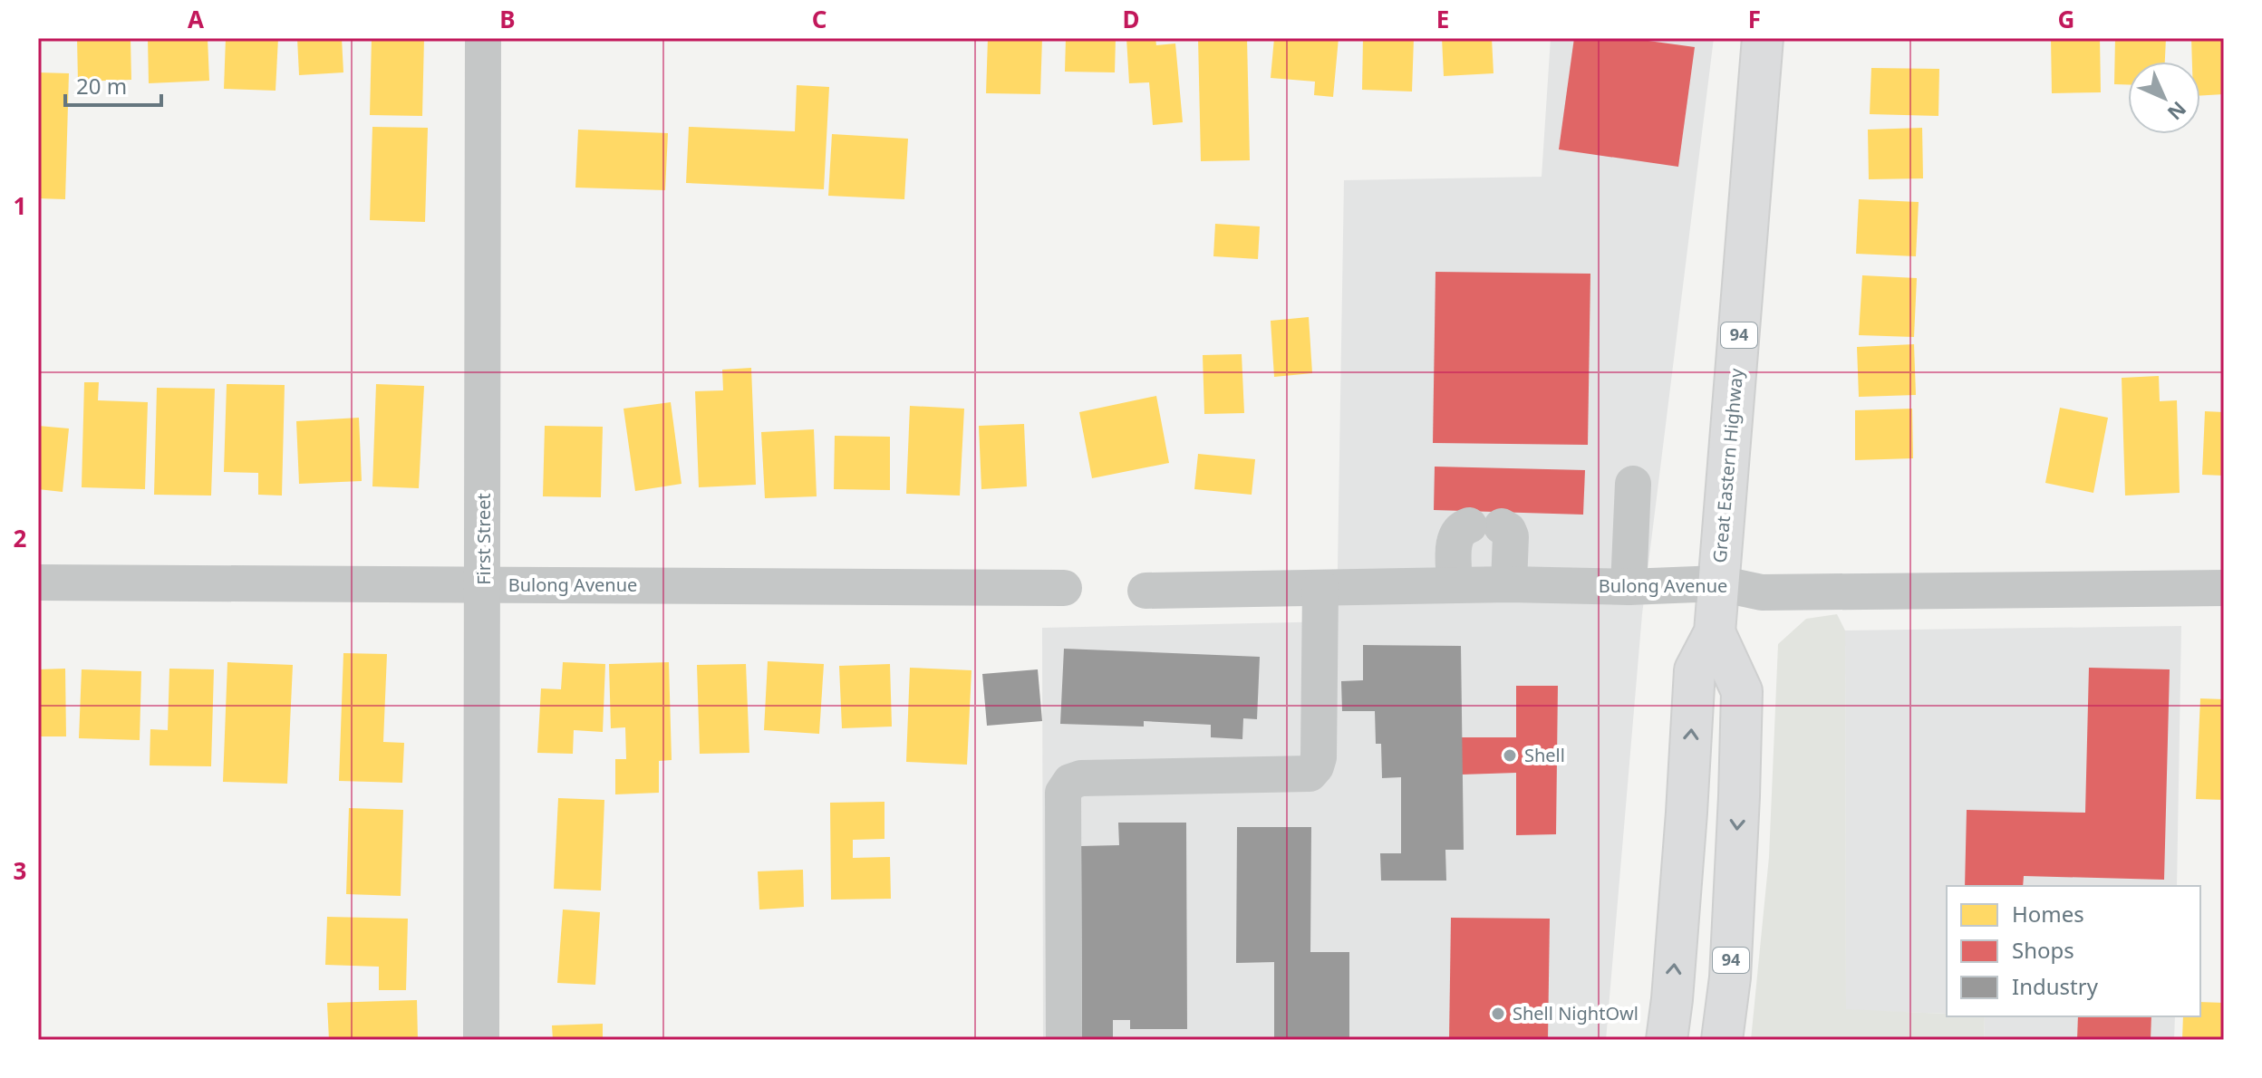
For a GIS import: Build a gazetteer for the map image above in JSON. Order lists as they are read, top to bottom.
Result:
{
  "streets": {
    "highway": ["94", "Great Eastern Highway"],
    "street": ["First Street", "Bulong Avenue"]
  },
  "crossings": [
    ["94", "Great Eastern Highway"],
    ["Great Eastern Highway", "Bulong Avenue"],
    ["First Street", "Bulong Avenue"]
  ],
  "places": ["Shell", "Shell NightOwl"],
  "legend": ["Homes", "Shops", "Industry"],
  "scale_bar": "20 m",
  "north": "bottom right",
  "grid": {
    "columns": [
      "A",
      "B",
      "C",
      "D",
      "E",
      "F",
      "G"
    ],
    "rows": ["1", "2", "3"]
  }
}
